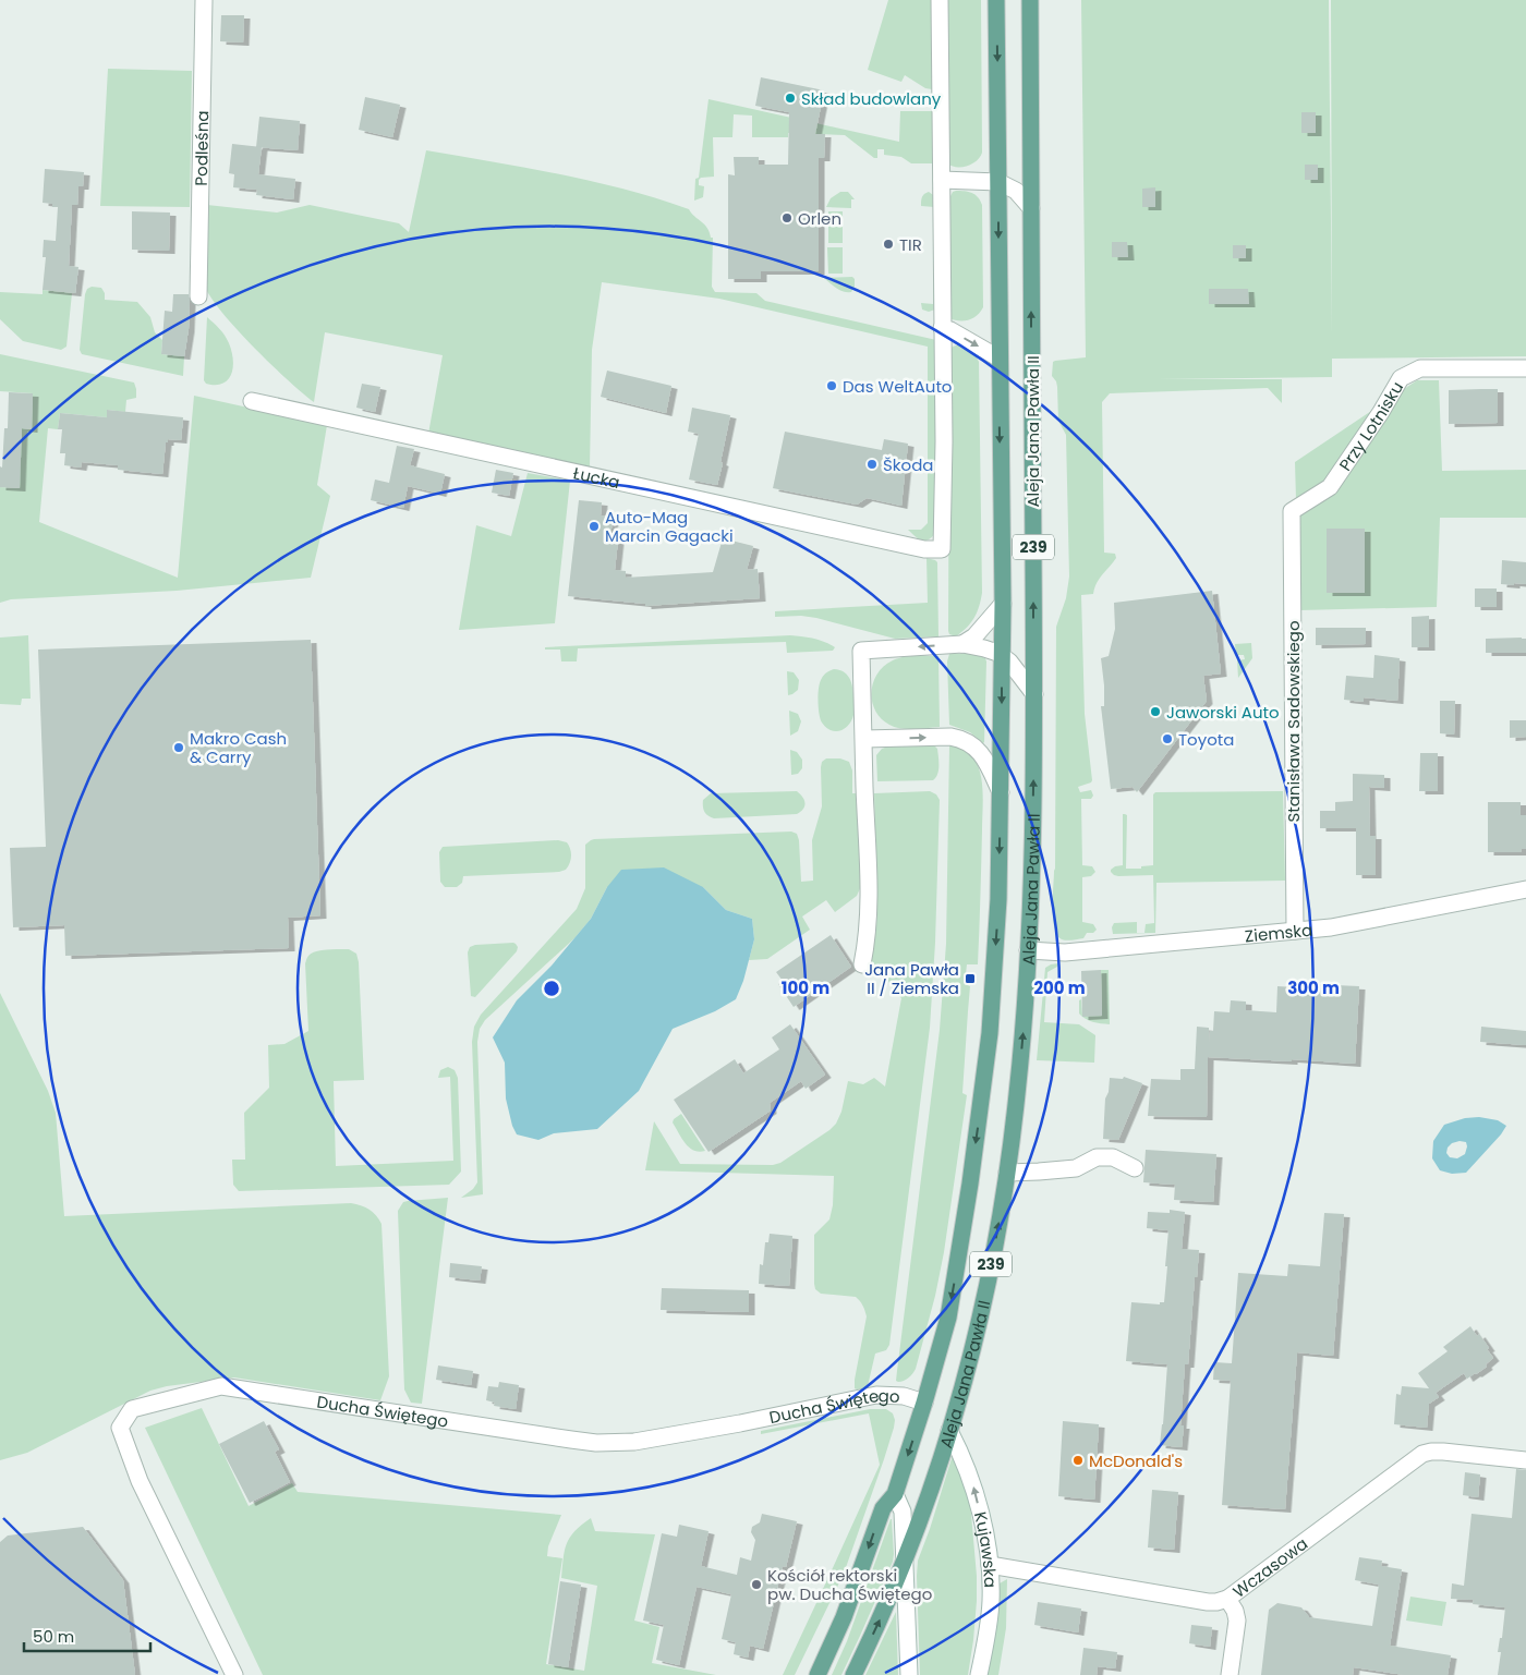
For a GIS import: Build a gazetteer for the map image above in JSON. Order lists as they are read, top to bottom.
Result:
{
  "streets": {
    "main road": ["Aleja Jana Pawła II", "239"],
    "street": [
      "Podleśna",
      "Przy Lotnisku",
      "Łucka",
      "Stanisława Sadowskiego",
      "Ziemska",
      "Ducha Świętego",
      "Kujawska",
      "Wczasowa"
    ]
  },
  "crossings": [
    ["Przy Lotnisku", "Stanisława Sadowskiego"],
    ["Aleja Jana Pawła II", "Łucka"],
    ["Aleja Jana Pawła II", "Ziemska"],
    ["Aleja Jana Pawła II", "Ducha Świętego"],
    ["Aleja Jana Pawła II", "Kujawska"],
    ["Stanisława Sadowskiego", "Ziemska"],
    ["Kujawska", "Wczasowa"]
  ],
  "places": {
    "other": [
      "Skład budowlany",
      "Orlen",
      "TIR",
      "Das WeltAuto",
      "Škoda",
      "Auto-Mag Marcin Gagacki",
      "Jaworski Auto",
      "Toyota",
      "Makro Cash & Carry",
      "McDonald's",
      "Kościół rektorski pw. Ducha Świętego"
    ],
    "transit": ["Jana Pawła II / Ziemska"]
  },
  "scale_bar": "50 m",
  "rings": ["100 m", "200 m", "300 m"]
}
